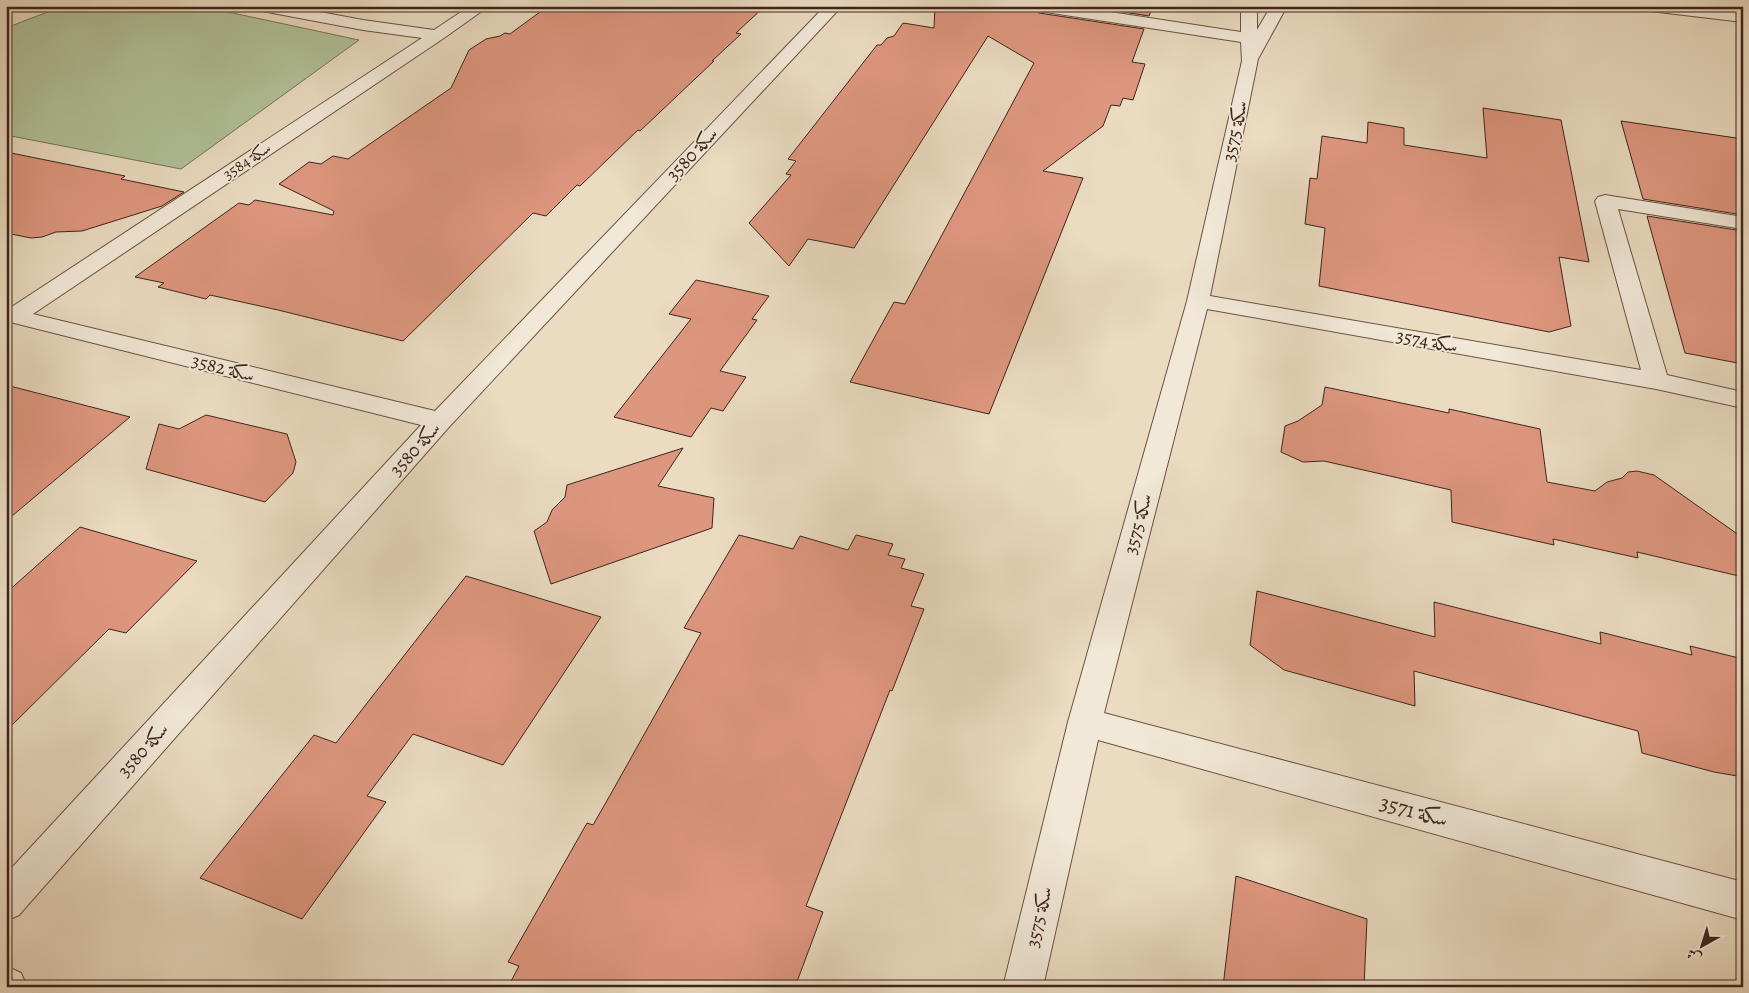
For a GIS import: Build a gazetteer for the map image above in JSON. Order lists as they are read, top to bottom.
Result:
{
  "streets": {
    "street": [
      "سكة 3575",
      "سكة 3580",
      "سكة 3584",
      "سكة 3574",
      "سكة 3582",
      "سكة 3571"
    ]
  },
  "crossings": [
    ["سكة 3575", "سكة 3574"],
    ["سكة 3575", "سكة 3571"],
    ["سكة 3580", "سكة 3582"],
    ["سكة 3584", "سكة 3582"]
  ],
  "north": "bottom left"
}
